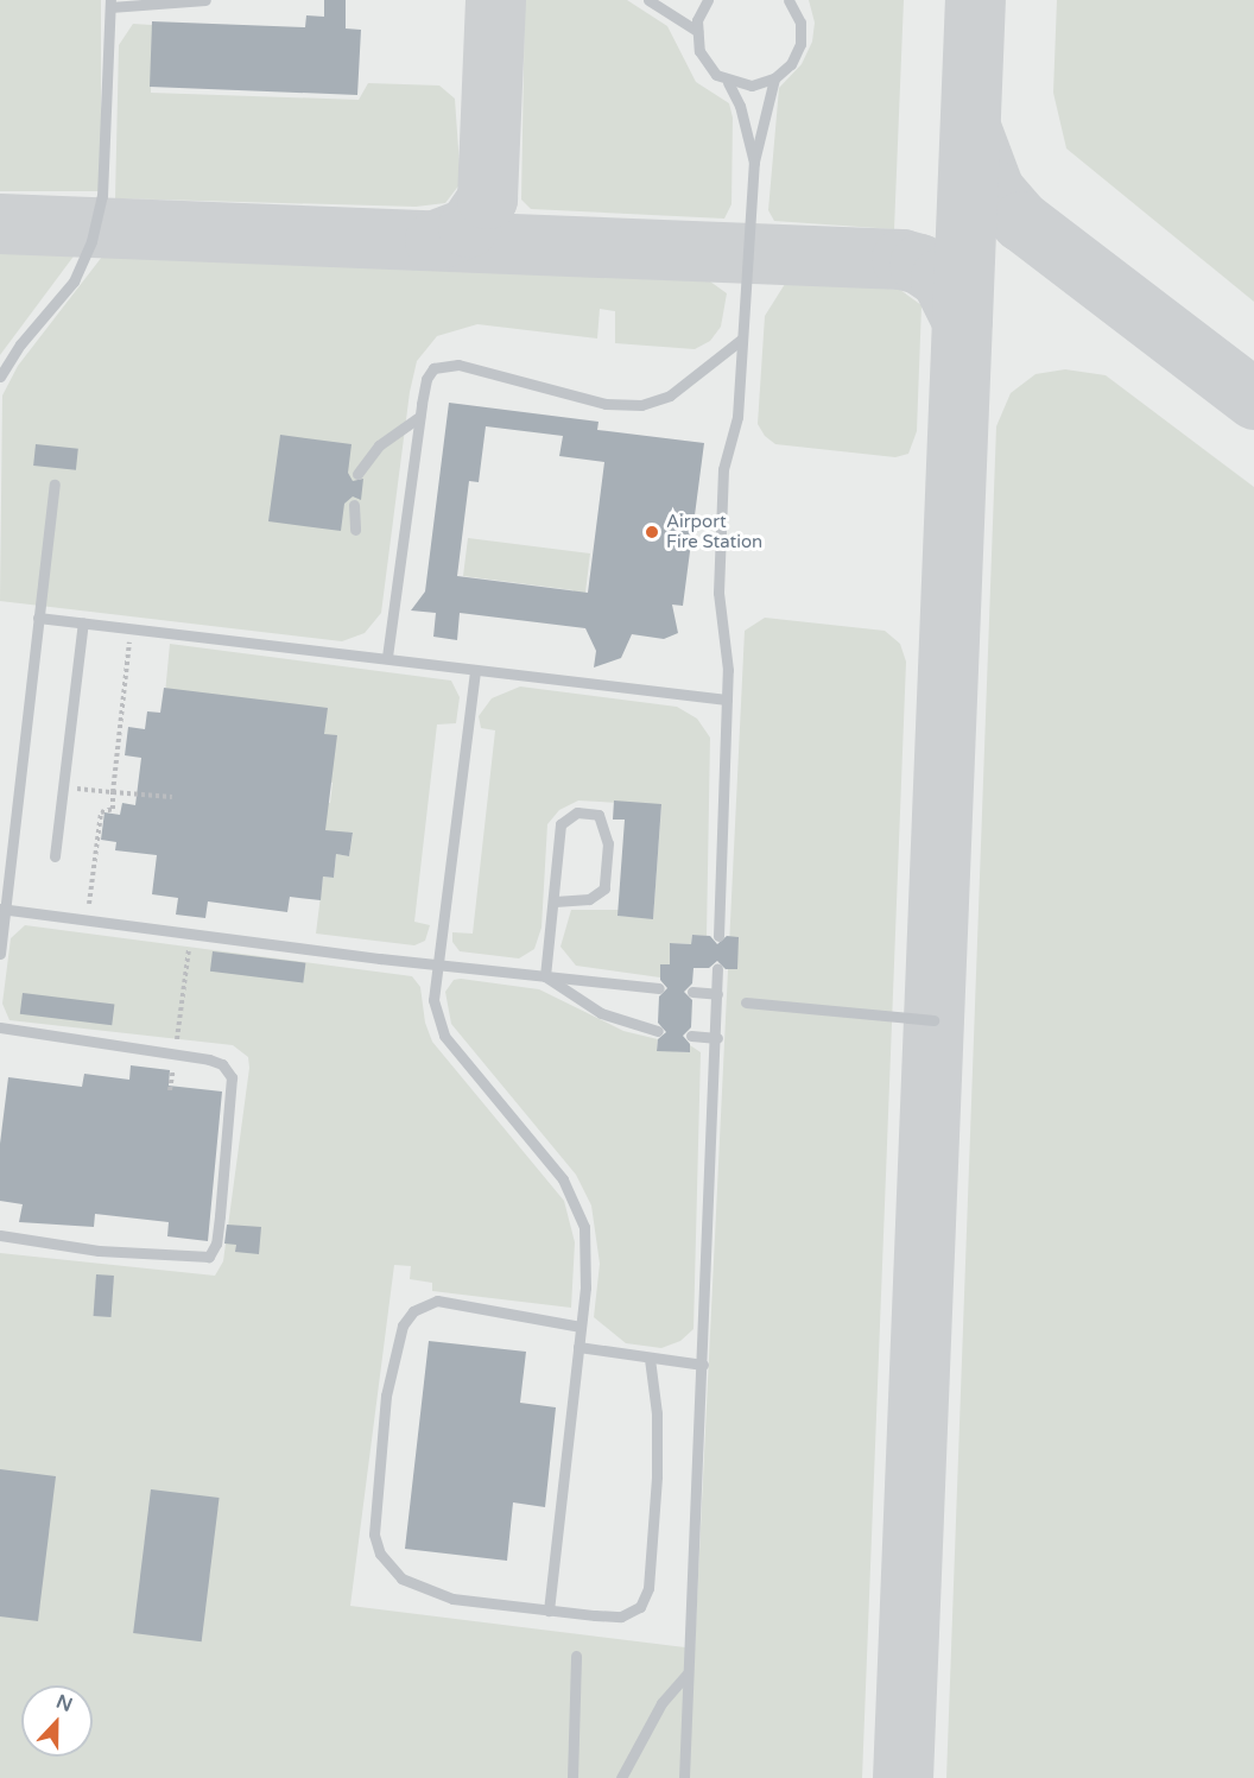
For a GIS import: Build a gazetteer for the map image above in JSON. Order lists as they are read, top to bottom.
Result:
{
  "places": ["Airport Fire Station"],
  "north": "top"
}
